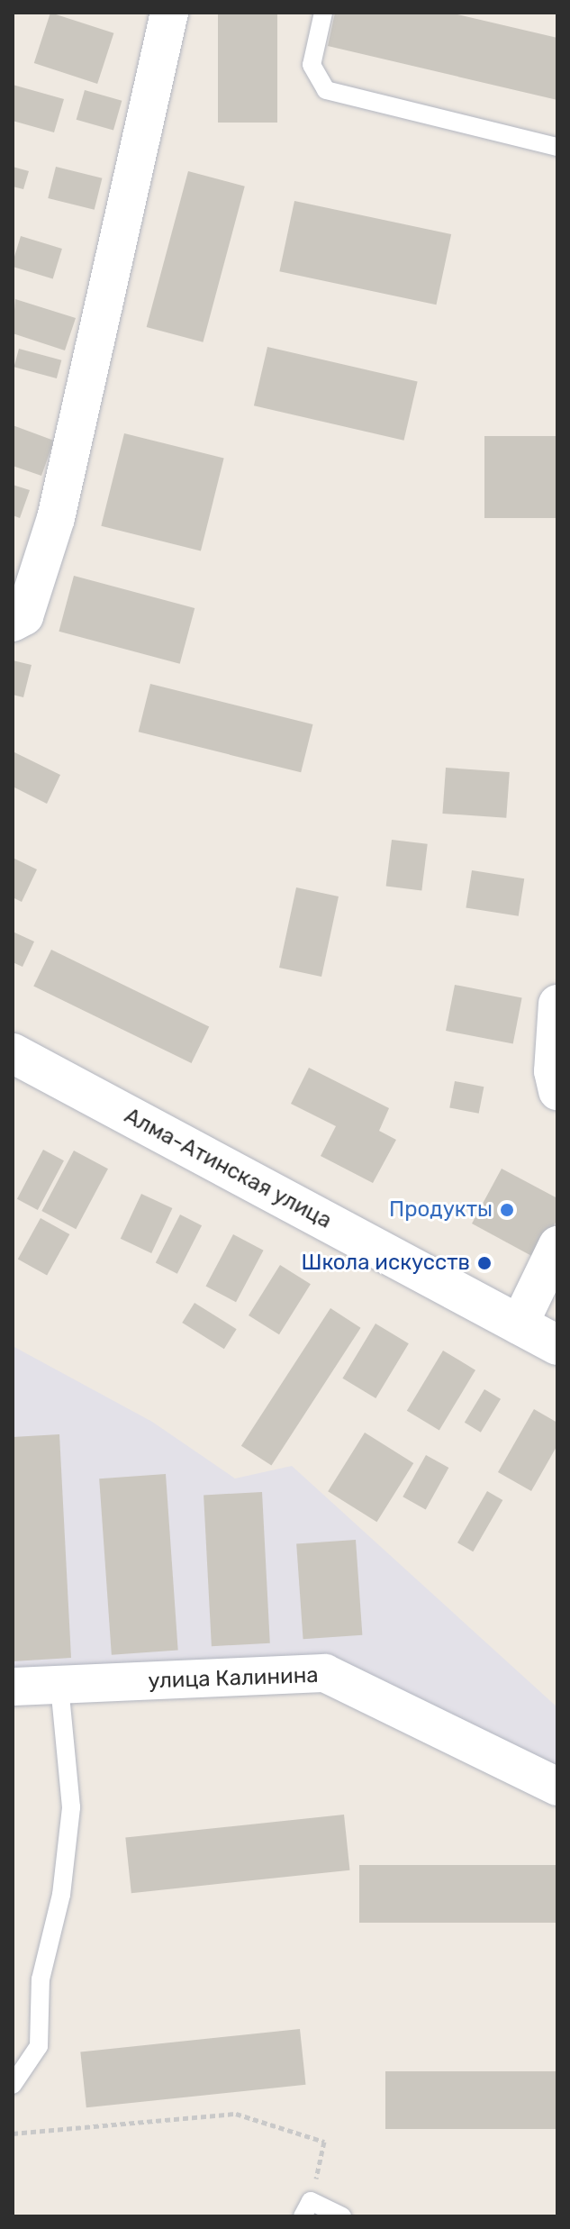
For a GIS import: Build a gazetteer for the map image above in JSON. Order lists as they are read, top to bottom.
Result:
{
  "streets": {
    "main road": ["Алма-Атинская улица"],
    "street": ["улица Калинина"]
  },
  "places": ["Продукты", "Школа искусств"]
}
